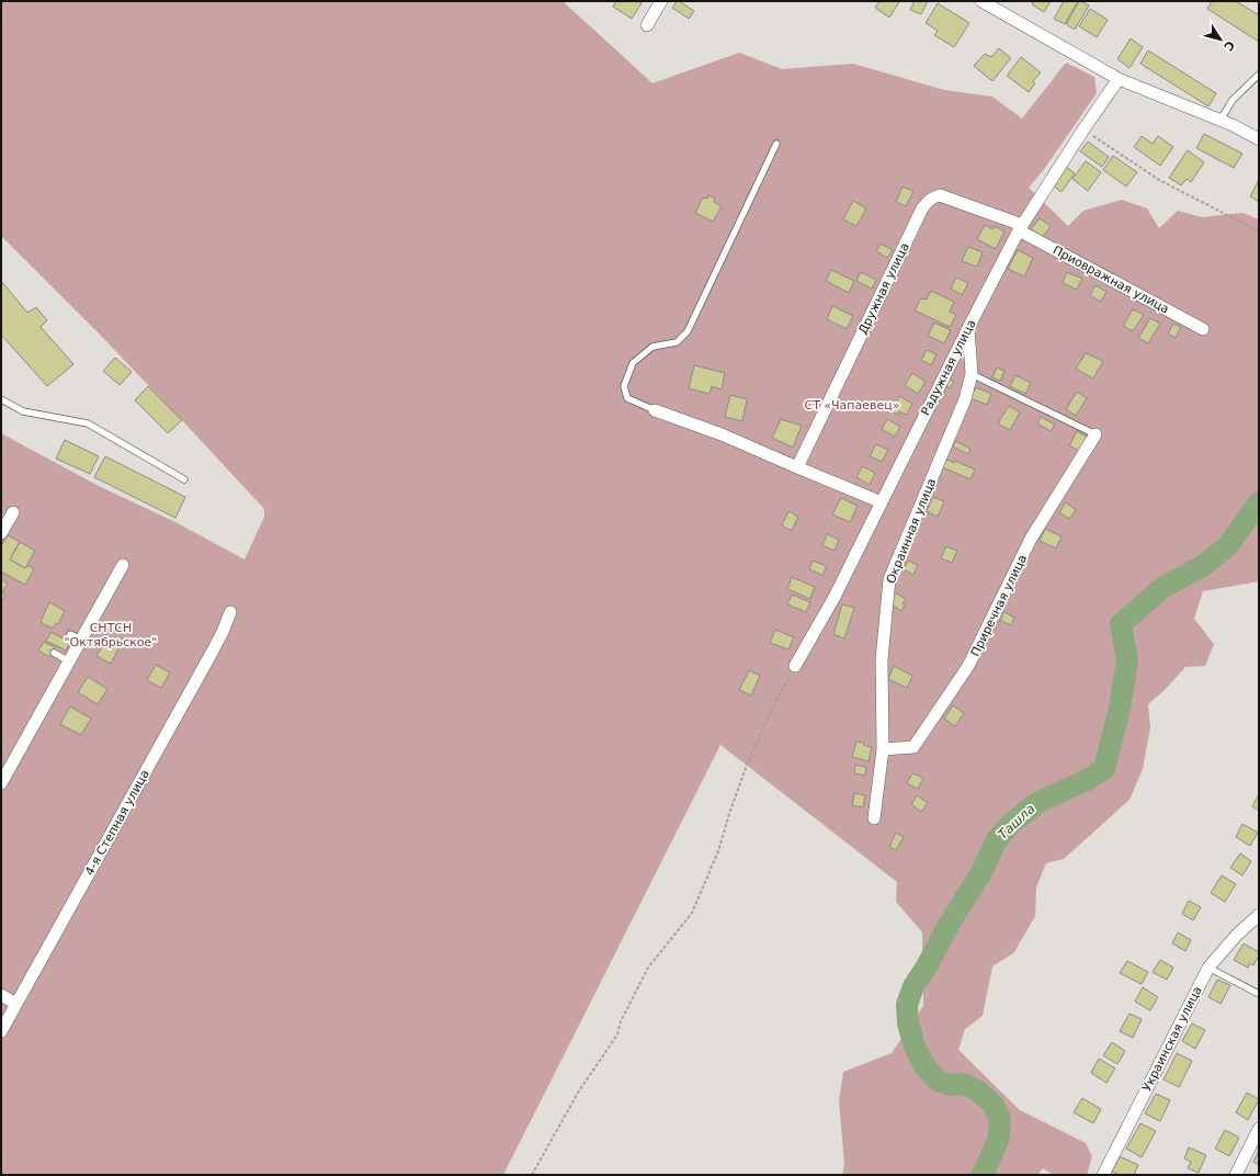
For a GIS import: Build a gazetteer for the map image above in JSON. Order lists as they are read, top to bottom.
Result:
{
  "streets": {
    "street": [
      "Приовражная улица",
      "Дружная улица",
      "Радужная улица",
      "Окраинная улица",
      "Приречная улица",
      "4-я Степная улица",
      "Украинская улица"
    ]
  },
  "crossings": [
    ["Приовражная улица", "Дружная улица"],
    ["Приовражная улица", "Радужная улица"],
    ["Дружная улица", "Радужная улица"],
    ["Радужная улица", "Окраинная улица"],
    ["Окраинная улица", "Приречная улица"]
  ],
  "water": ["Ташла"],
  "parks": ["СТ «Чапаевец»", "СНТСН \"Октябрьское\""],
  "north": "bottom right"
}
